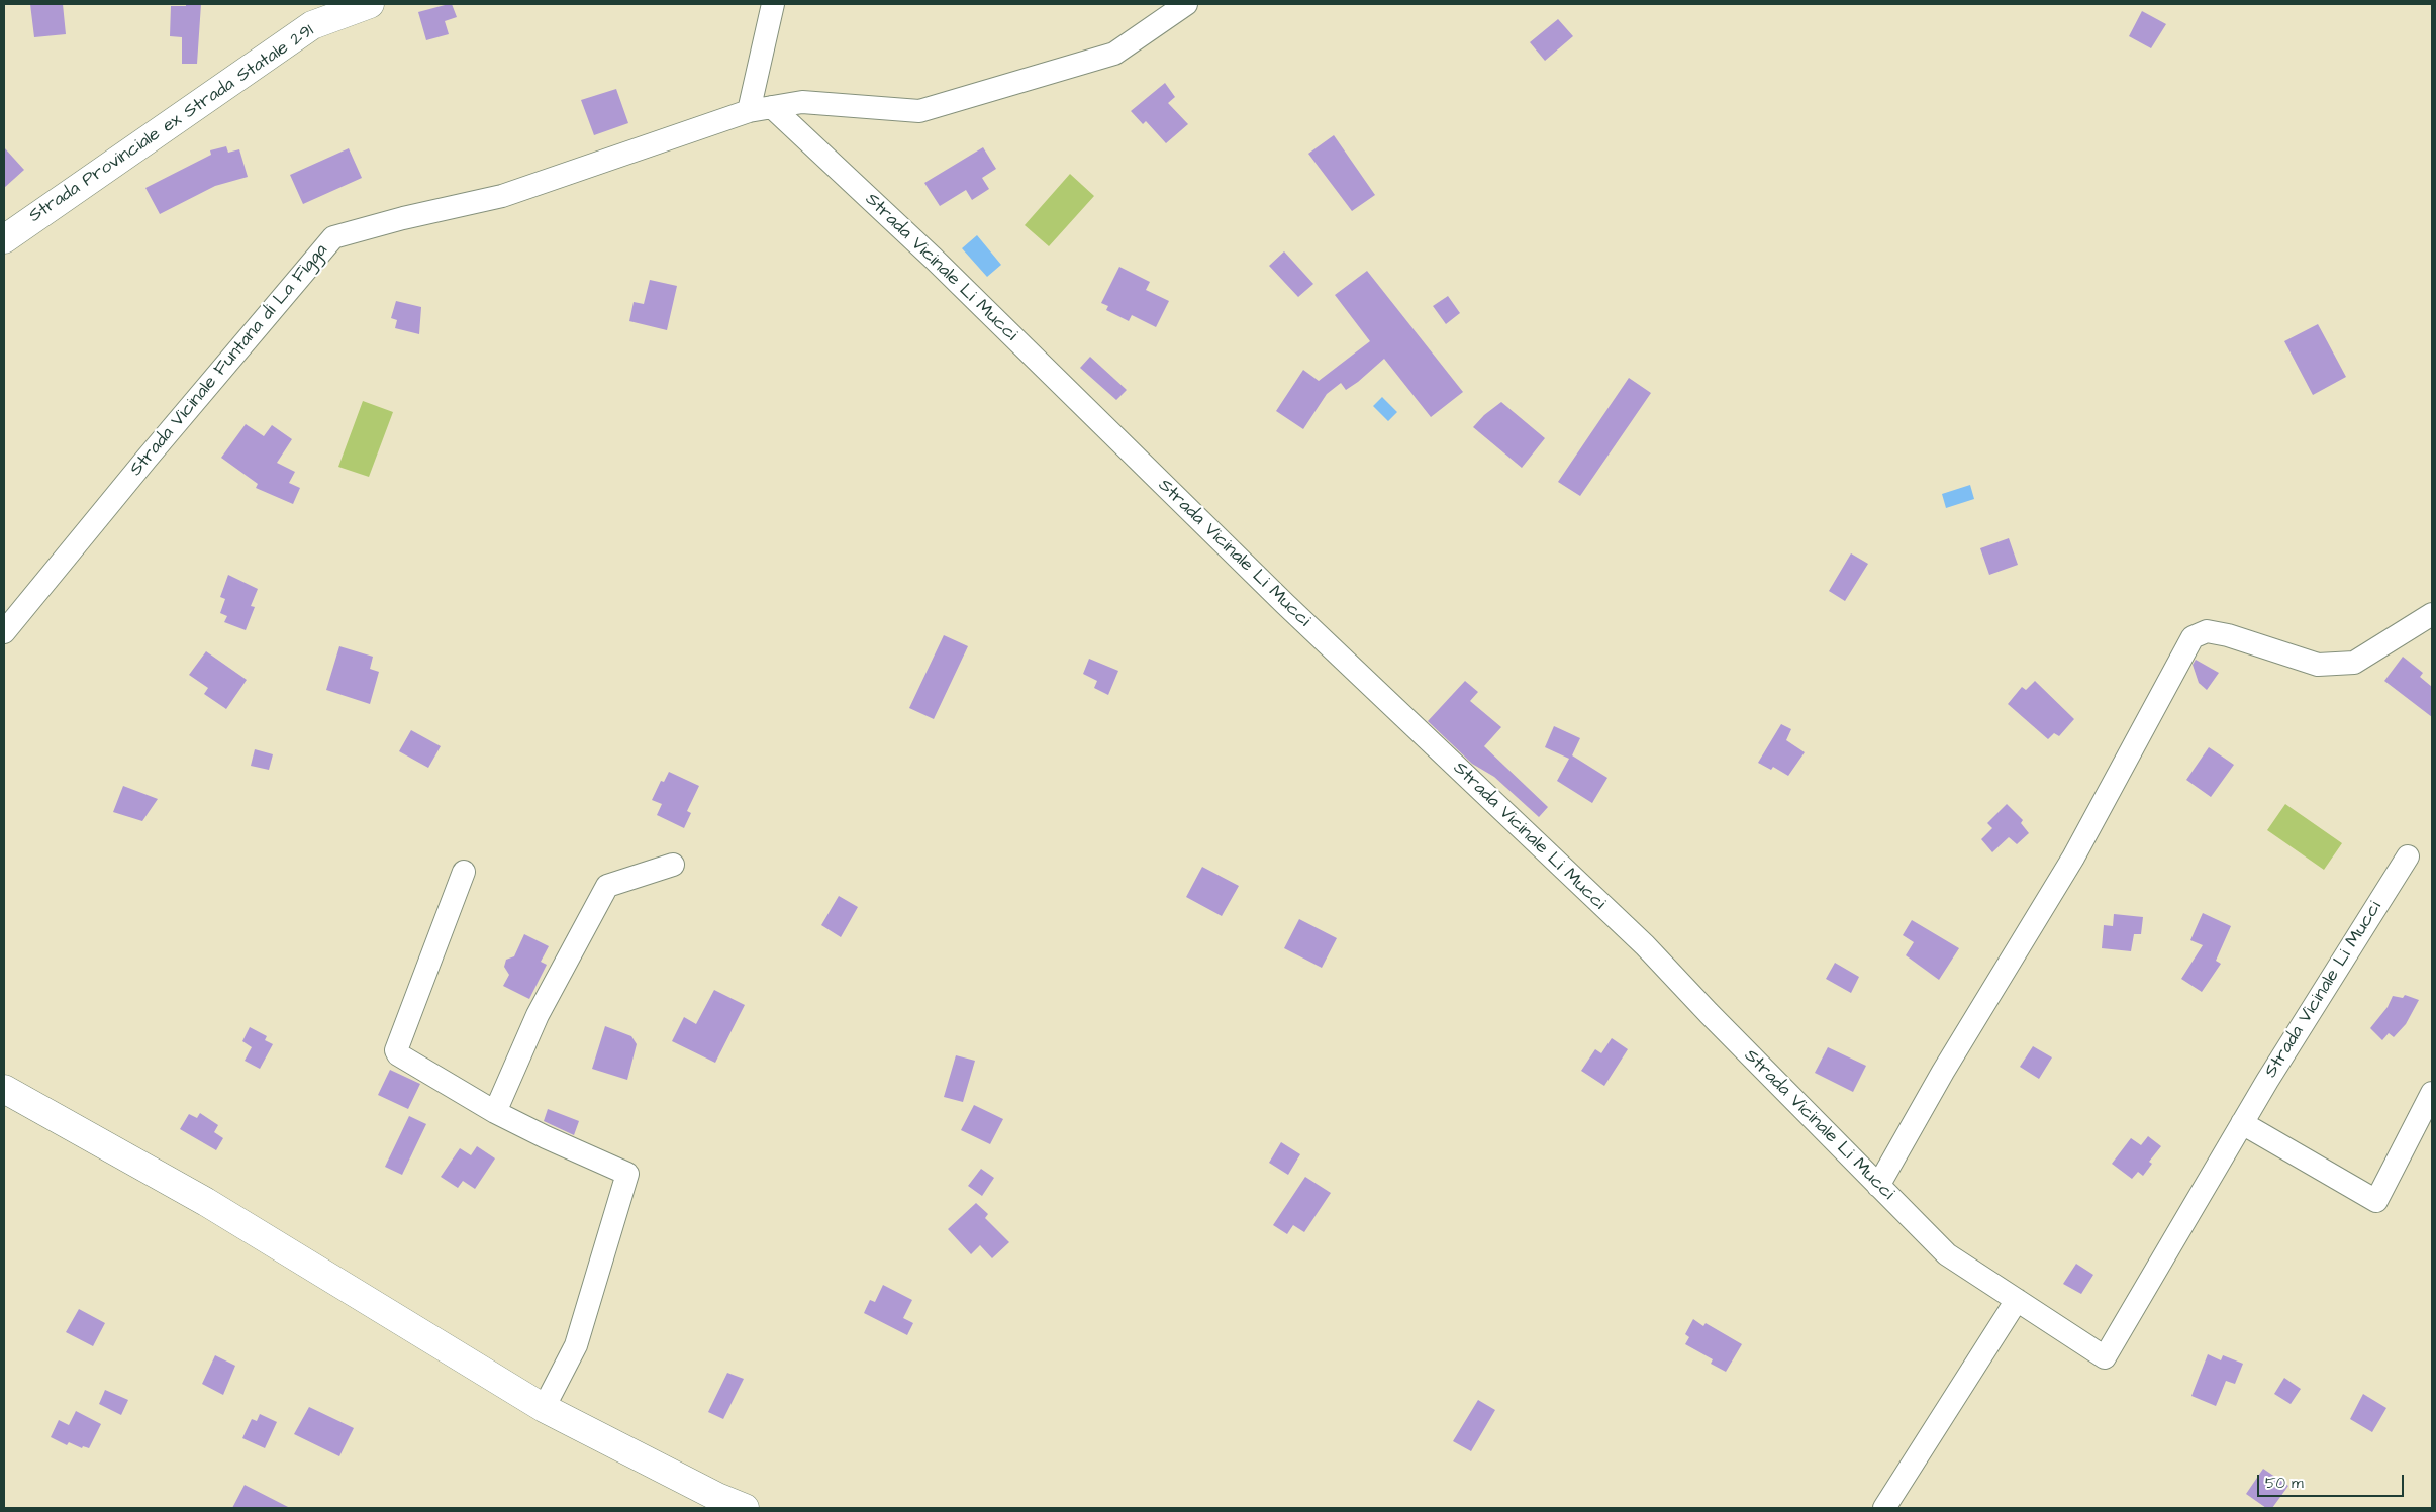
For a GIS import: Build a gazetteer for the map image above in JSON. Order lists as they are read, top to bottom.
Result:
{
  "streets": {
    "street": ["Strada Provinciale ex Strada Statale 291", "Strada Vicinale Li Mucci", "Strada Vicinale Funtana di La Figga"]
  },
  "crossings": [
    ["Strada Vicinale Li Mucci", "Strada Vicinale Funtana di La Figga"]
  ],
  "scale_bar": "50 m"
}
